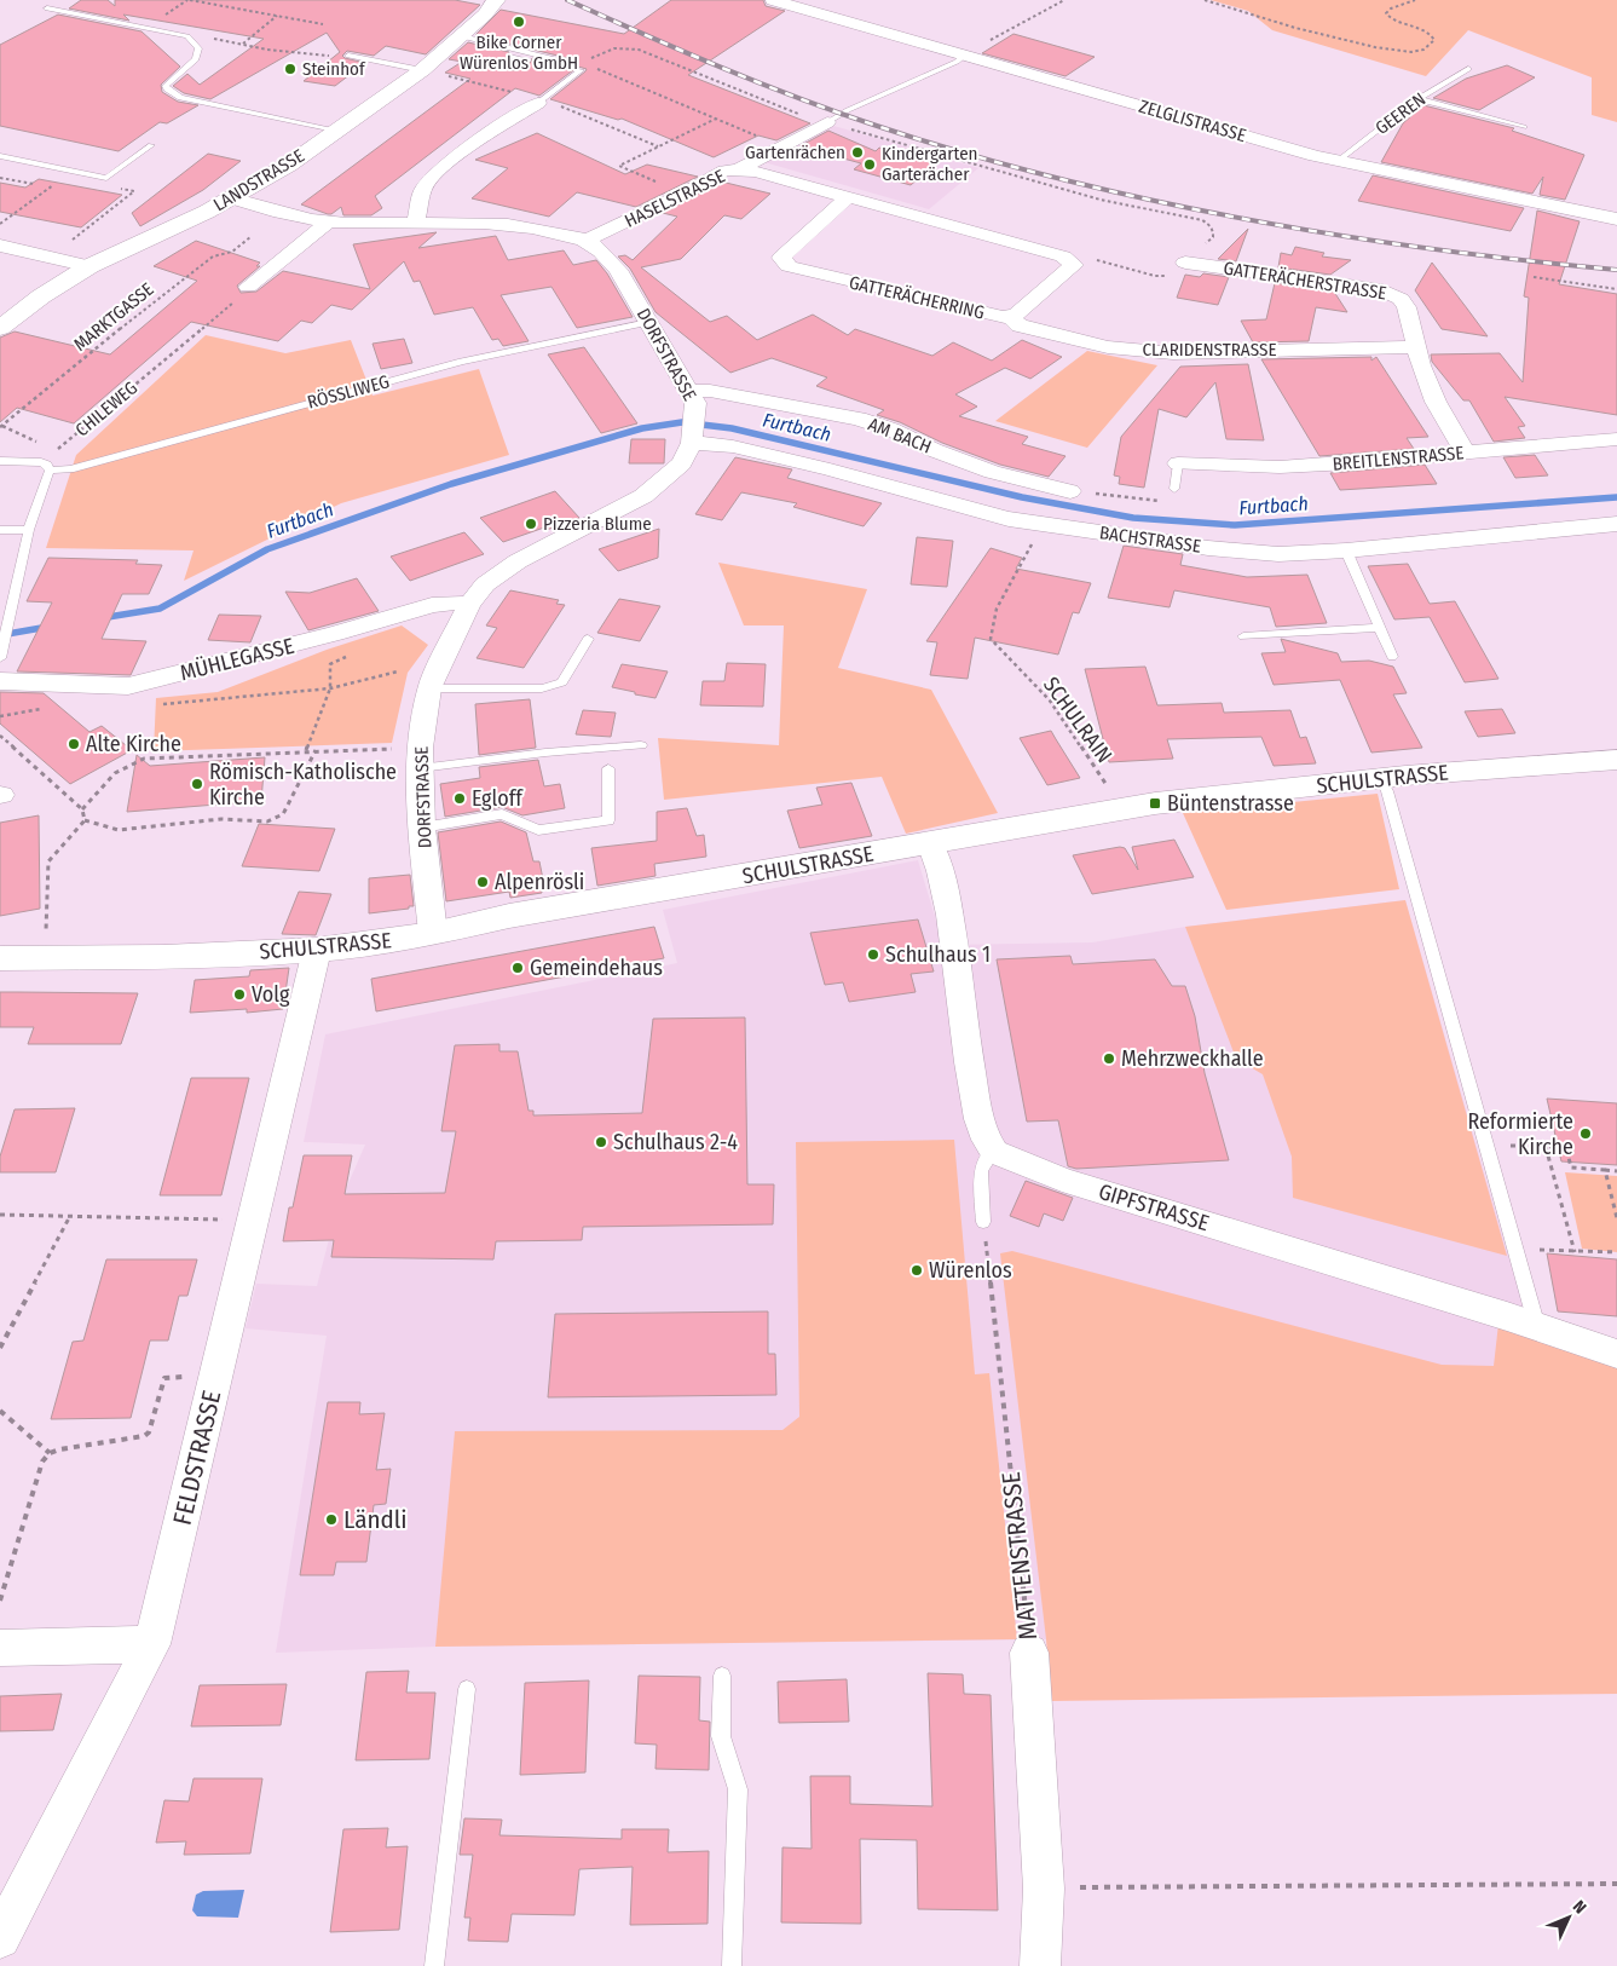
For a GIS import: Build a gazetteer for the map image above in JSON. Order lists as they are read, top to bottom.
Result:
{
  "streets": {
    "street": [
      "ZELGLISTRASSE",
      "LANDSTRASSE",
      "HASELSTRASSE",
      "GATTERÄCHERSTRASSE",
      "GATTERÄCHERRING",
      "CLARIDENSTRASSE",
      "DORFSTRASSE",
      "AM BACH",
      "BREITLENSTRASSE",
      "BACHSTRASSE",
      "MÜHLEGASSE",
      "SCHULSTRASSE",
      "GIPFSTRASSE",
      "FELDSTRASSE",
      "MATTENSTRASSE"
    ],
    "lane": ["GEEREN", "RÖSSLIWEG"],
    "path": ["MARKTGASSE", "CHILEWEG", "SCHULRAIN"]
  },
  "crossings": [
    ["GEEREN", "ZELGLISTRASSE"],
    ["LANDSTRASSE", "DORFSTRASSE"],
    ["HASELSTRASSE", "DORFSTRASSE"],
    ["GATTERÄCHERSTRASSE", "CLARIDENSTRASSE"],
    ["GATTERÄCHERSTRASSE", "BREITLENSTRASSE"],
    ["GATTERÄCHERRING", "CLARIDENSTRASSE"],
    ["DORFSTRASSE", "RÖSSLIWEG"],
    ["DORFSTRASSE", "AM BACH"],
    ["DORFSTRASSE", "BACHSTRASSE"],
    ["DORFSTRASSE", "MÜHLEGASSE"],
    ["DORFSTRASSE", "SCHULSTRASSE"],
    ["BACHSTRASSE", "SCHULRAIN"],
    ["SCHULRAIN", "SCHULSTRASSE"],
    ["SCHULSTRASSE", "FELDSTRASSE"]
  ],
  "water": ["Furtbach"],
  "places": {
    "other": [
      "Bike Corner Würenlos GmbH",
      "Steinhof",
      "Gartenrächen",
      "Kindergarten Garterächer",
      "Pizzeria Blume",
      "Alte Kirche",
      "Römisch-Katholische Kirche",
      "Egloff",
      "Alpenrösli",
      "Schulhaus 1",
      "Gemeindehaus",
      "Volg",
      "Mehrzweckhalle",
      "Reformierte Kirche",
      "Schulhaus 2-4",
      "Würenlos",
      "Ländli"
    ],
    "transit": ["Büntenstrasse"]
  },
  "north": "top right"
}
